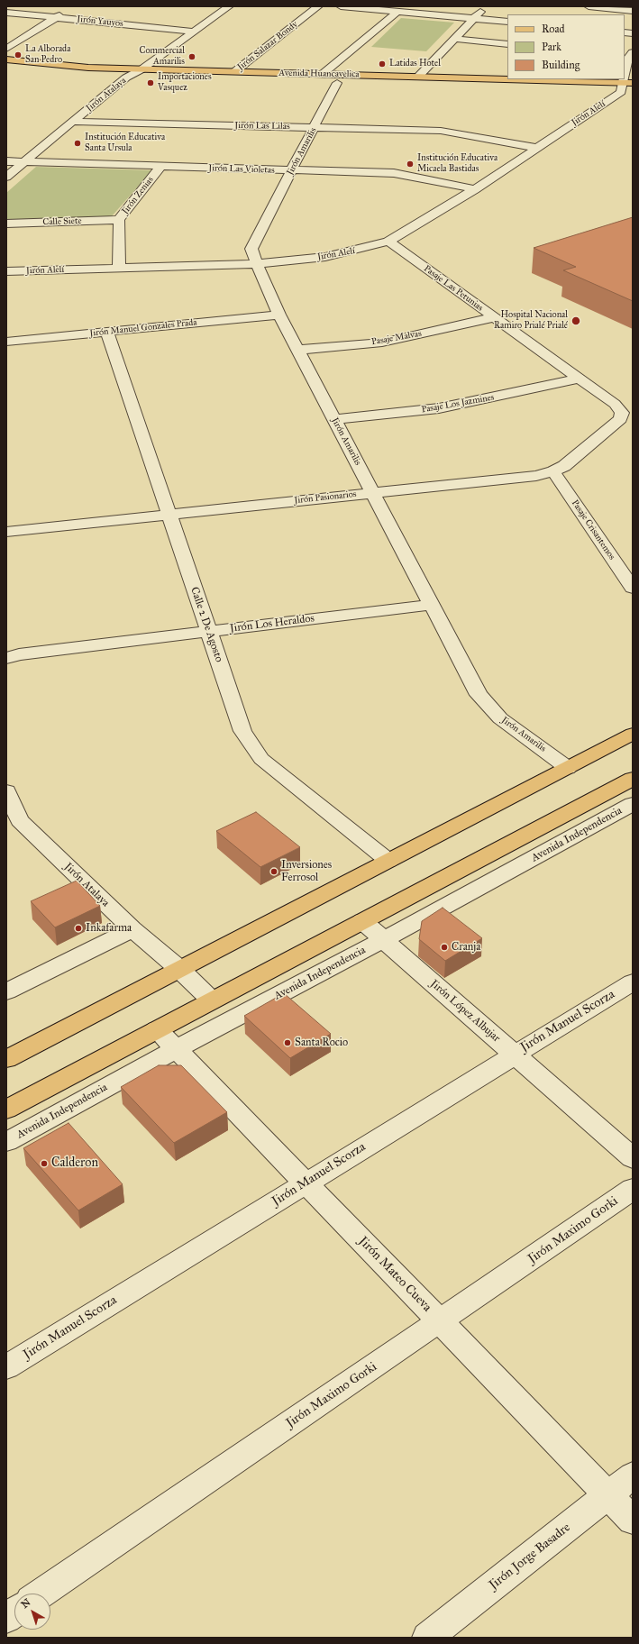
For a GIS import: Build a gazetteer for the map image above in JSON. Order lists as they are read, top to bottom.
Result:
{
  "streets": {
    "main road": ["Avenida Huancavelica", "Avenida Independencia"],
    "street": [
      "Jirón Yauyos",
      "Jirón Salazar Bondy",
      "Jirón Atalaya",
      "Jirón Alelí",
      "Jirón Las Lilas",
      "Jirón Amarilis",
      "Jirón Las Violetas",
      "Jirón Zenias",
      "Calle Siete",
      "Pasaje Las Petunias",
      "Jirón Manuel Gonzales Prada",
      "Pasaje Malvas",
      "Pasaje Los Jazmines",
      "Jirón Pasionarios",
      "Pasaje Crisantemos",
      "Jirón Los Heraldos",
      "Calle 2 De Agosto",
      "Jirón López Albujar",
      "Jirón Manuel Scorza",
      "Jirón Maximo Gorki",
      "Jirón Mateo Cueva",
      "Jirón Jorge Basadre"
    ]
  },
  "crossings": [
    ["Jirón Yauyos", "Jirón Atalaya"],
    ["Jirón Salazar Bondy", "Avenida Huancavelica"],
    ["Avenida Huancavelica", "Jirón Atalaya"],
    ["Avenida Huancavelica", "Jirón Alelí"],
    ["Avenida Huancavelica", "Jirón Amarilis"],
    ["Jirón Atalaya", "Jirón Las Lilas"],
    ["Jirón Atalaya", "Jirón Las Violetas"],
    ["Jirón Atalaya", "Avenida Independencia"],
    ["Jirón Alelí", "Jirón Las Lilas"],
    ["Jirón Alelí", "Jirón Amarilis"],
    ["Jirón Alelí", "Jirón Las Violetas"],
    ["Jirón Alelí", "Jirón Zenias"],
    ["Jirón Alelí", "Pasaje Las Petunias"],
    ["Jirón Las Lilas", "Jirón Amarilis"],
    ["Jirón Amarilis", "Jirón Las Violetas"],
    ["Jirón Amarilis", "Jirón Manuel Gonzales Prada"],
    ["Jirón Amarilis", "Pasaje Malvas"],
    ["Jirón Amarilis", "Pasaje Los Jazmines"],
    ["Jirón Amarilis", "Jirón Pasionarios"],
    ["Jirón Amarilis", "Jirón Los Heraldos"],
    ["Jirón Las Violetas", "Jirón Zenias"],
    ["Jirón Zenias", "Calle Siete"],
    ["Pasaje Las Petunias", "Pasaje Malvas"],
    ["Pasaje Las Petunias", "Pasaje Los Jazmines"],
    ["Pasaje Las Petunias", "Jirón Pasionarios"],
    ["Jirón Manuel Gonzales Prada", "Calle 2 De Agosto"],
    ["Jirón Pasionarios", "Pasaje Crisantemos"],
    ["Jirón Pasionarios", "Calle 2 De Agosto"],
    ["Jirón Los Heraldos", "Calle 2 De Agosto"],
    ["Avenida Independencia", "Jirón López Albujar"],
    ["Avenida Independencia", "Jirón Mateo Cueva"],
    ["Jirón López Albujar", "Jirón Manuel Scorza"],
    ["Jirón Manuel Scorza", "Jirón Mateo Cueva"],
    ["Jirón Maximo Gorki", "Jirón Mateo Cueva"],
    ["Jirón Mateo Cueva", "Jirón Jorge Basadre"]
  ],
  "places": [
    "La Alborada San Pedro",
    "Commercial Amarilis",
    "Latidas Hotel",
    "Importaciones Vasquez",
    "Institución Educativa Santa Ursula",
    "Institución Educativa Micaela Bastidas",
    "Hospital Nacional Ramiro Prialé Prialé",
    "Inversiones Ferrosol",
    "Inkafarma",
    "Cranja",
    "Santa Rocio",
    "Calderon"
  ],
  "legend": ["Road", "Park", "Building"],
  "north": "top left"
}
